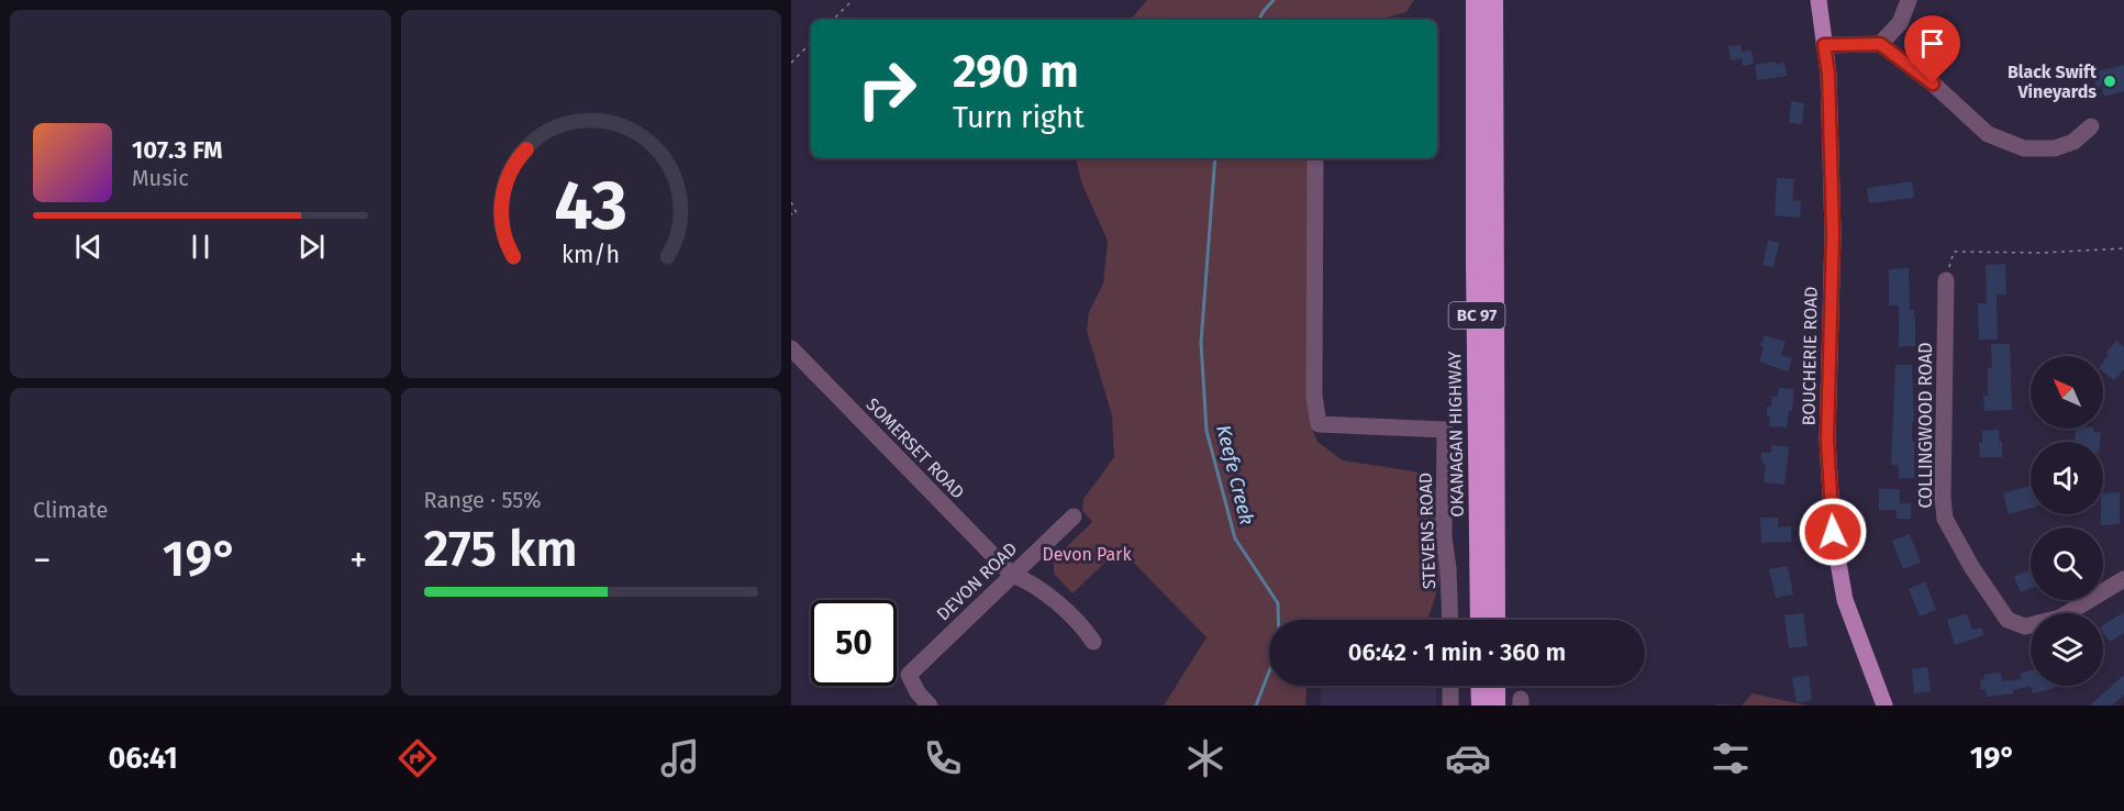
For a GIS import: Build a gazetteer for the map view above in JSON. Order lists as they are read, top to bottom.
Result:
{
  "streets": {
    "highway": ["BC 97", "OKANAGAN HIGHWAY"],
    "main road": ["BOUCHERIE ROAD"],
    "street": [
      "COLLINGWOOD ROAD",
      "SOMERSET ROAD",
      "STEVENS ROAD",
      "DEVON ROAD"
    ]
  },
  "crossings": [
    ["SOMERSET ROAD", "DEVON ROAD"]
  ],
  "water": ["Keefe Creek"],
  "parks": ["Devon Park"],
  "places": ["Black Swift Vineyards"],
  "north": "top left",
  "page": {
    "turn": ["290 m", "Turn right"],
    "song": ["107.3 FM", "Music"],
    "tile": [
      "Climate",
      ["Range · 55%", "275 km"]
    ],
    "heat": ["−", "19°", "+"],
    "limit": "50",
    "trip": "06:42 · 1 min · 360 m",
    "tabs": ["06:41", "19°"],
    "gauge": ["43", "km/h"]
  }
}
